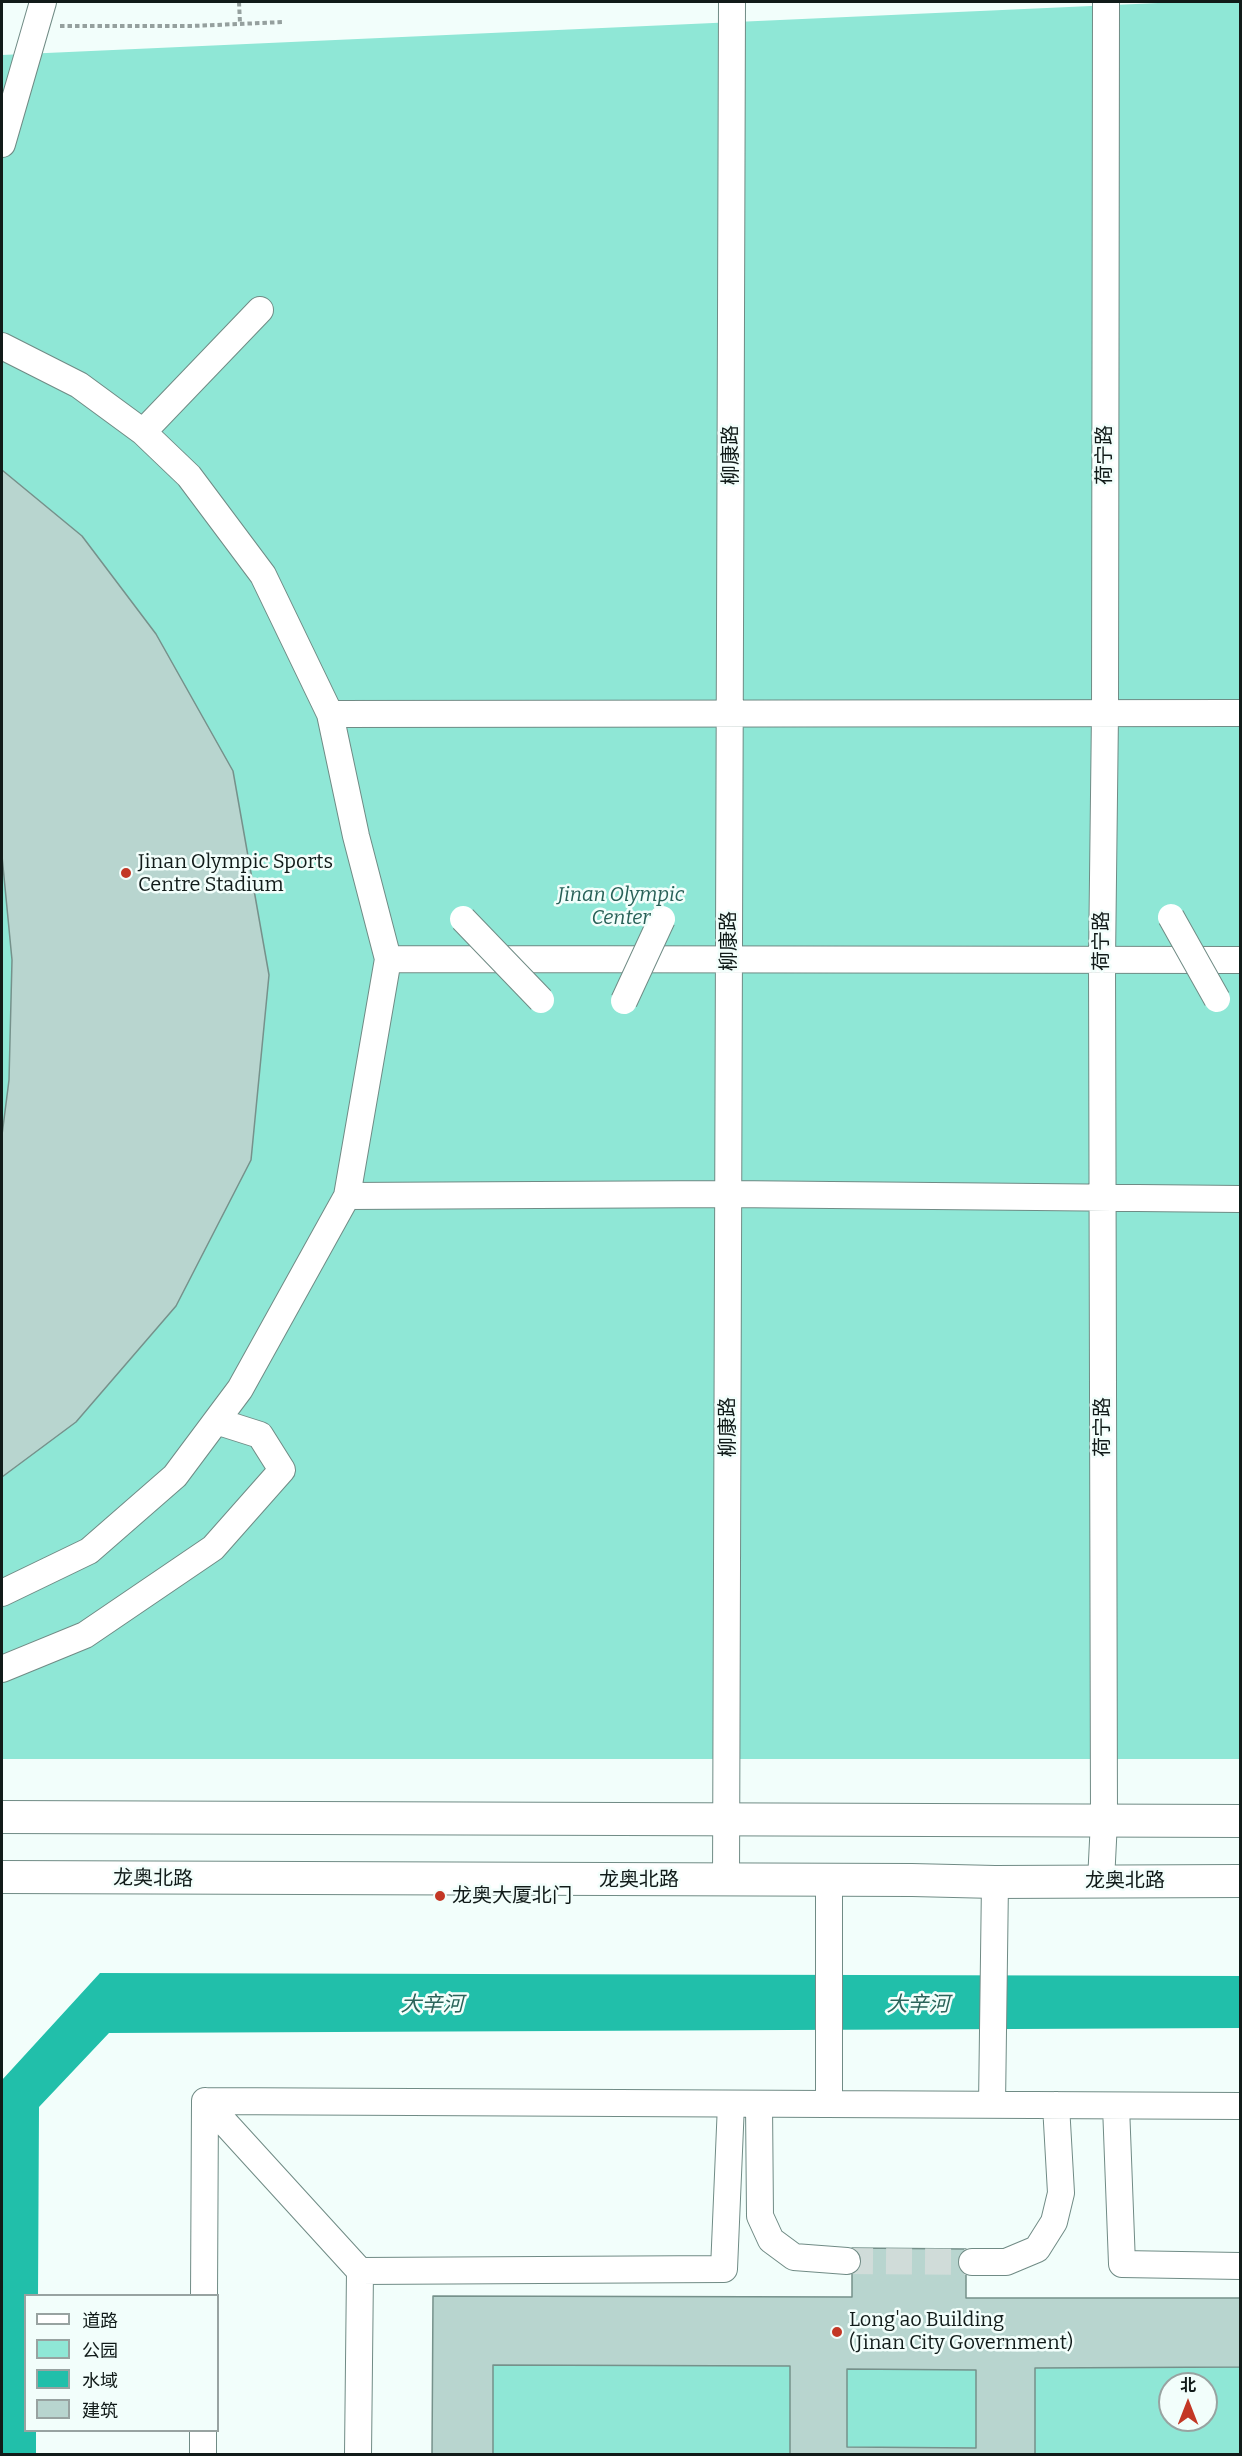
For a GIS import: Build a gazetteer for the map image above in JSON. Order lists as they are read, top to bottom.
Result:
{
  "streets": {
    "main road": ["龙奥北路"],
    "street": ["柳康路", "荷宁路"]
  },
  "crossings": [
    ["柳康路", "龙奥北路"],
    ["荷宁路", "龙奥北路"]
  ],
  "water": ["大辛河"],
  "parks": ["Jinan Olympic Center"],
  "places": ["Jinan Olympic Sports Centre Stadium", "龙奥大厦北门", "Long'ao Building (Jinan City Government)"],
  "legend": [
    "道路",
    "公园",
    "水域",
    "建筑"
  ],
  "north": "top"
}
